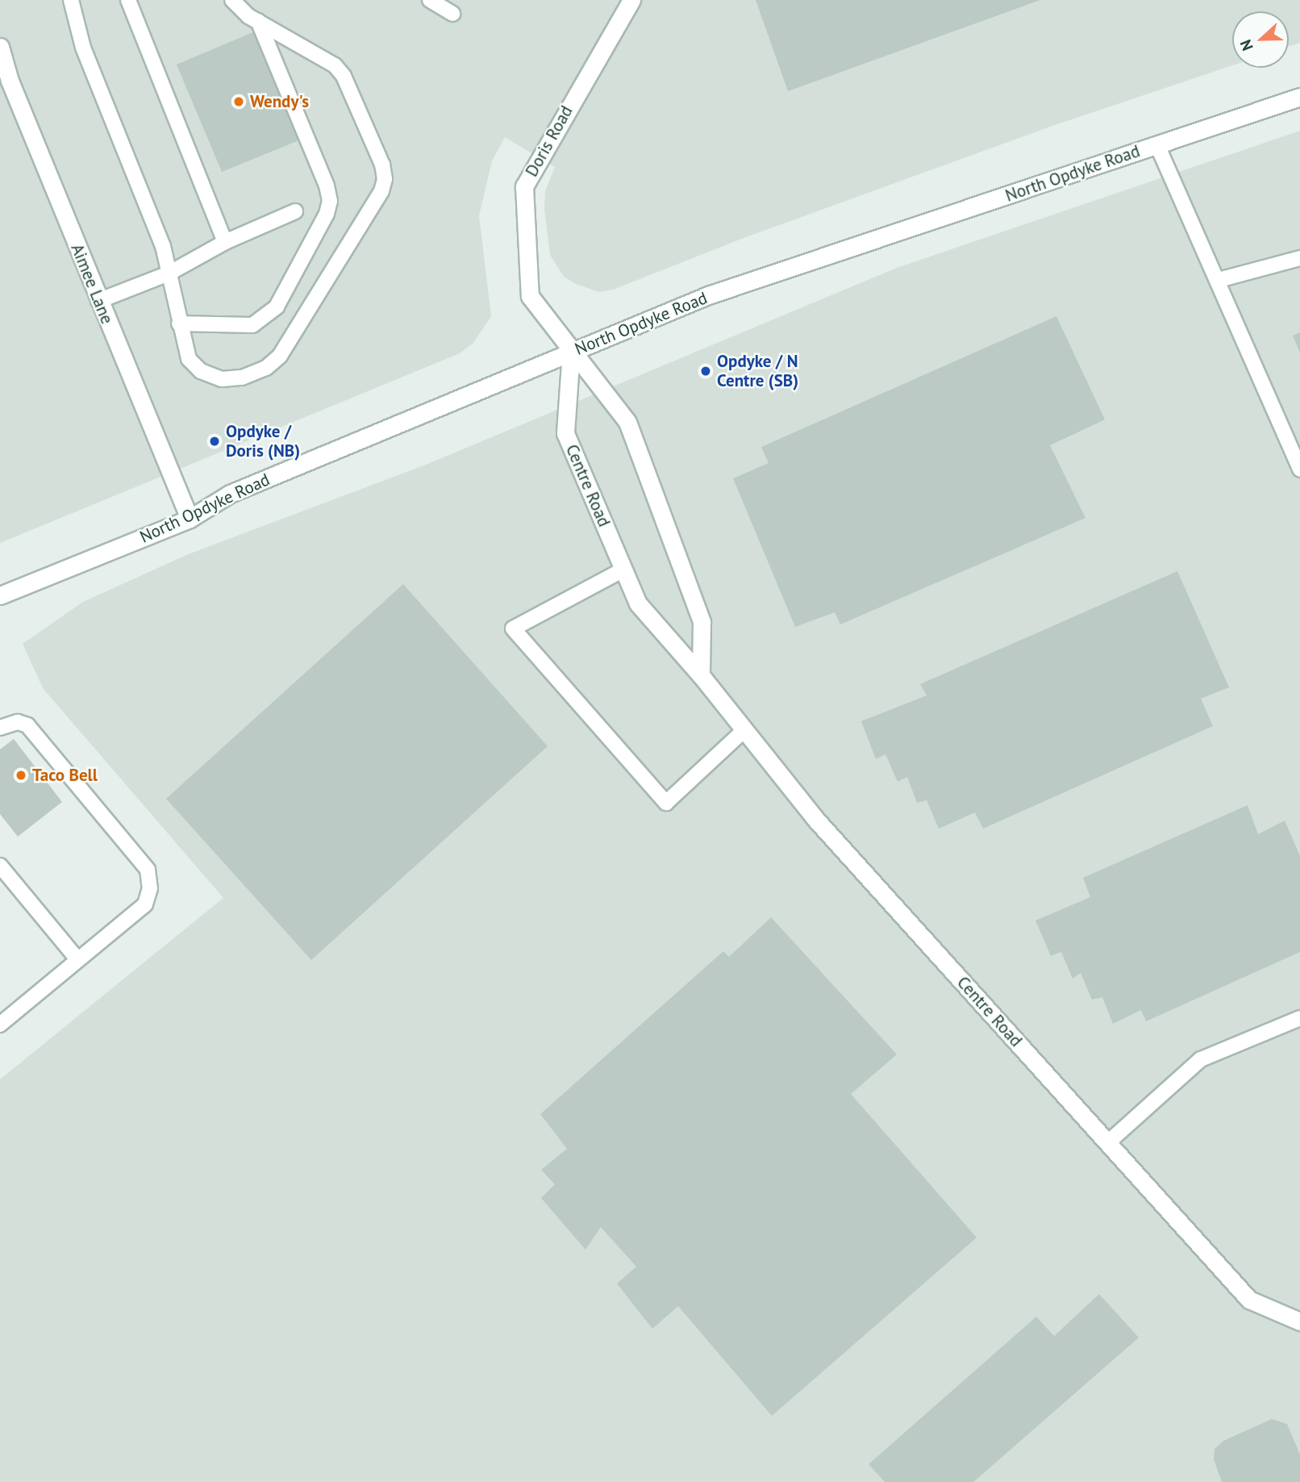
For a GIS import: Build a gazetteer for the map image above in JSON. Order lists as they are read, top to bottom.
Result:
{
  "streets": {
    "street": [
      "Doris Road",
      "North Opdyke Road",
      "Aimee Lane",
      "Centre Road"
    ]
  },
  "crossings": [
    ["Doris Road", "North Opdyke Road"],
    ["Doris Road", "Centre Road"],
    ["North Opdyke Road", "Aimee Lane"],
    ["North Opdyke Road", "Centre Road"]
  ],
  "places": [
    "Wendy's",
    "Opdyke / N Centre (SB)",
    "Opdyke / Doris (NB)",
    "Taco Bell"
  ],
  "north": "left"
}
